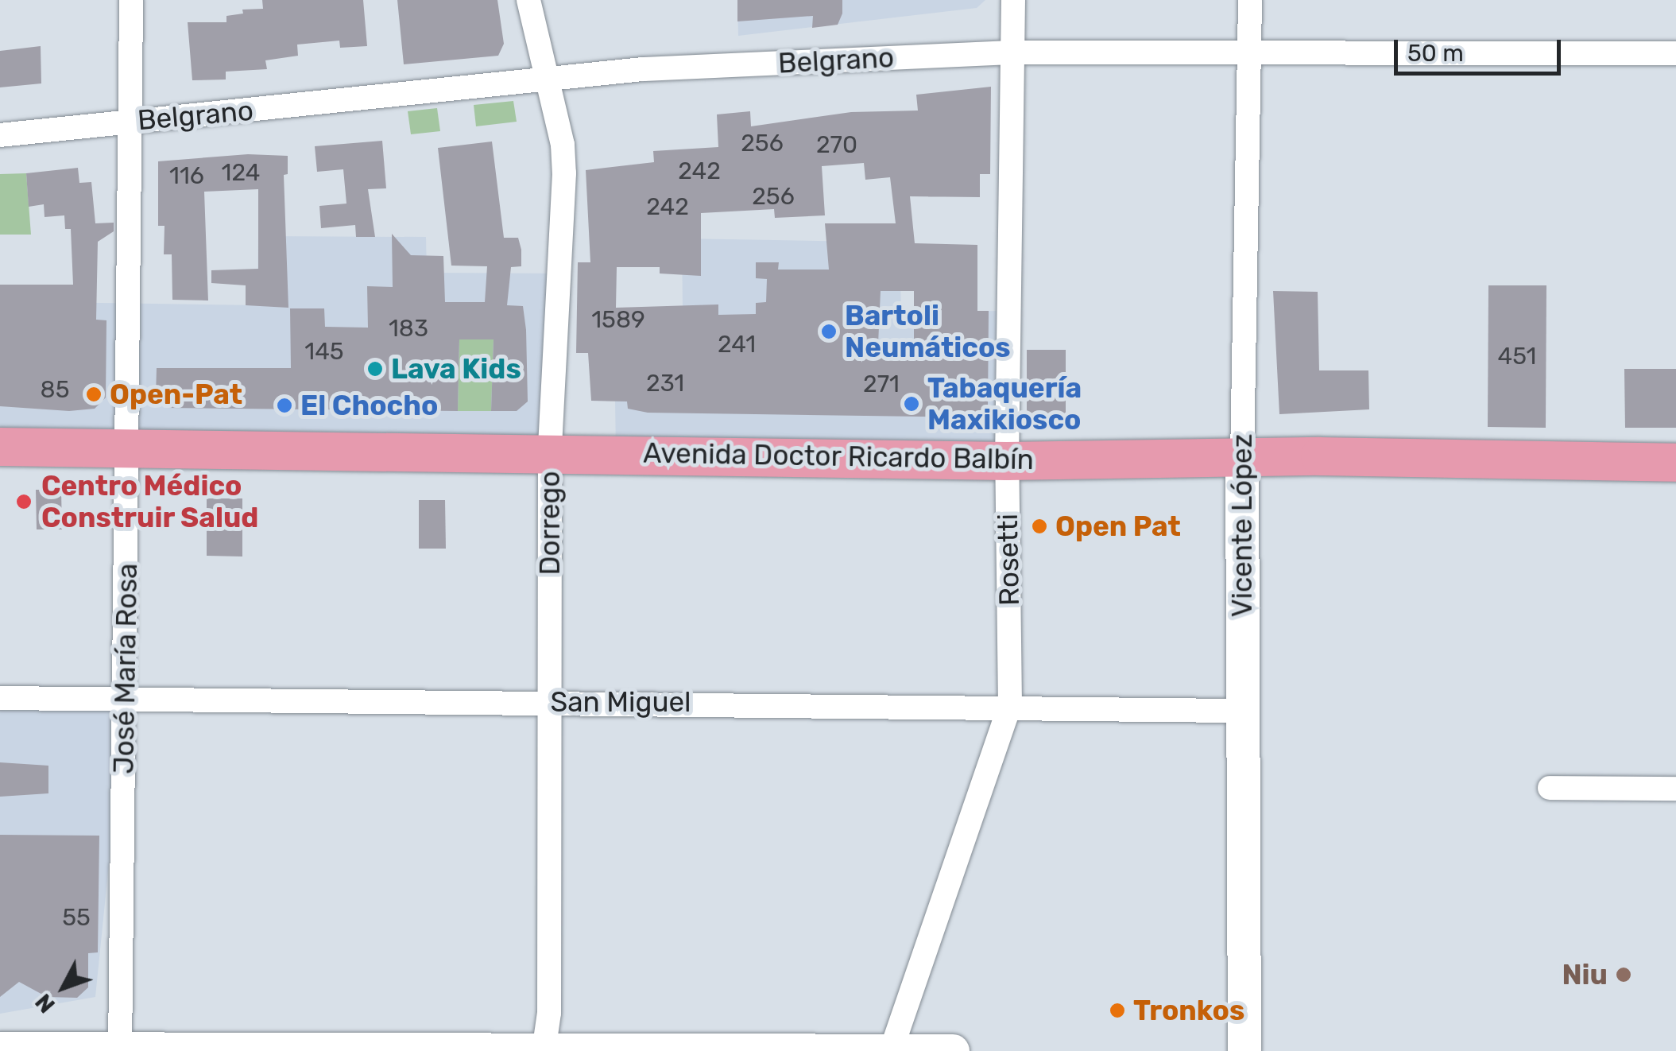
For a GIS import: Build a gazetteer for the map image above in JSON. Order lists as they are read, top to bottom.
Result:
{
  "streets": {
    "main road": ["Avenida Doctor Ricardo Balbín"],
    "street": [
      "Belgrano",
      "Dorrego",
      "Vicente López",
      "Rosetti",
      "José María Rosa",
      "San Miguel"
    ]
  },
  "crossings": [
    ["Belgrano", "Dorrego"],
    ["Belgrano", "Vicente López"],
    ["Belgrano", "Rosetti"],
    ["Belgrano", "José María Rosa"],
    ["Avenida Doctor Ricardo Balbín", "Dorrego"],
    ["Avenida Doctor Ricardo Balbín", "Vicente López"],
    ["Avenida Doctor Ricardo Balbín", "Rosetti"],
    ["Avenida Doctor Ricardo Balbín", "José María Rosa"],
    ["Dorrego", "San Miguel"],
    ["Vicente López", "San Miguel"],
    ["Rosetti", "San Miguel"],
    ["José María Rosa", "San Miguel"]
  ],
  "places": [
    "Bartoli Neumáticos",
    "Lava Kids",
    "Open-Pat",
    "Tabaquería Maxikiosco",
    "El Chocho",
    "Centro Médico Construir Salud",
    "Open Pat",
    "Niu",
    "Tronkos"
  ],
  "house_numbers": [
    "256",
    "270",
    "242",
    "124",
    "116",
    "256",
    "242",
    "1589",
    "183",
    "241",
    "145",
    "451",
    "231",
    "271",
    "85",
    "55"
  ],
  "scale_bar": "50 m",
  "north": "bottom left"
}
